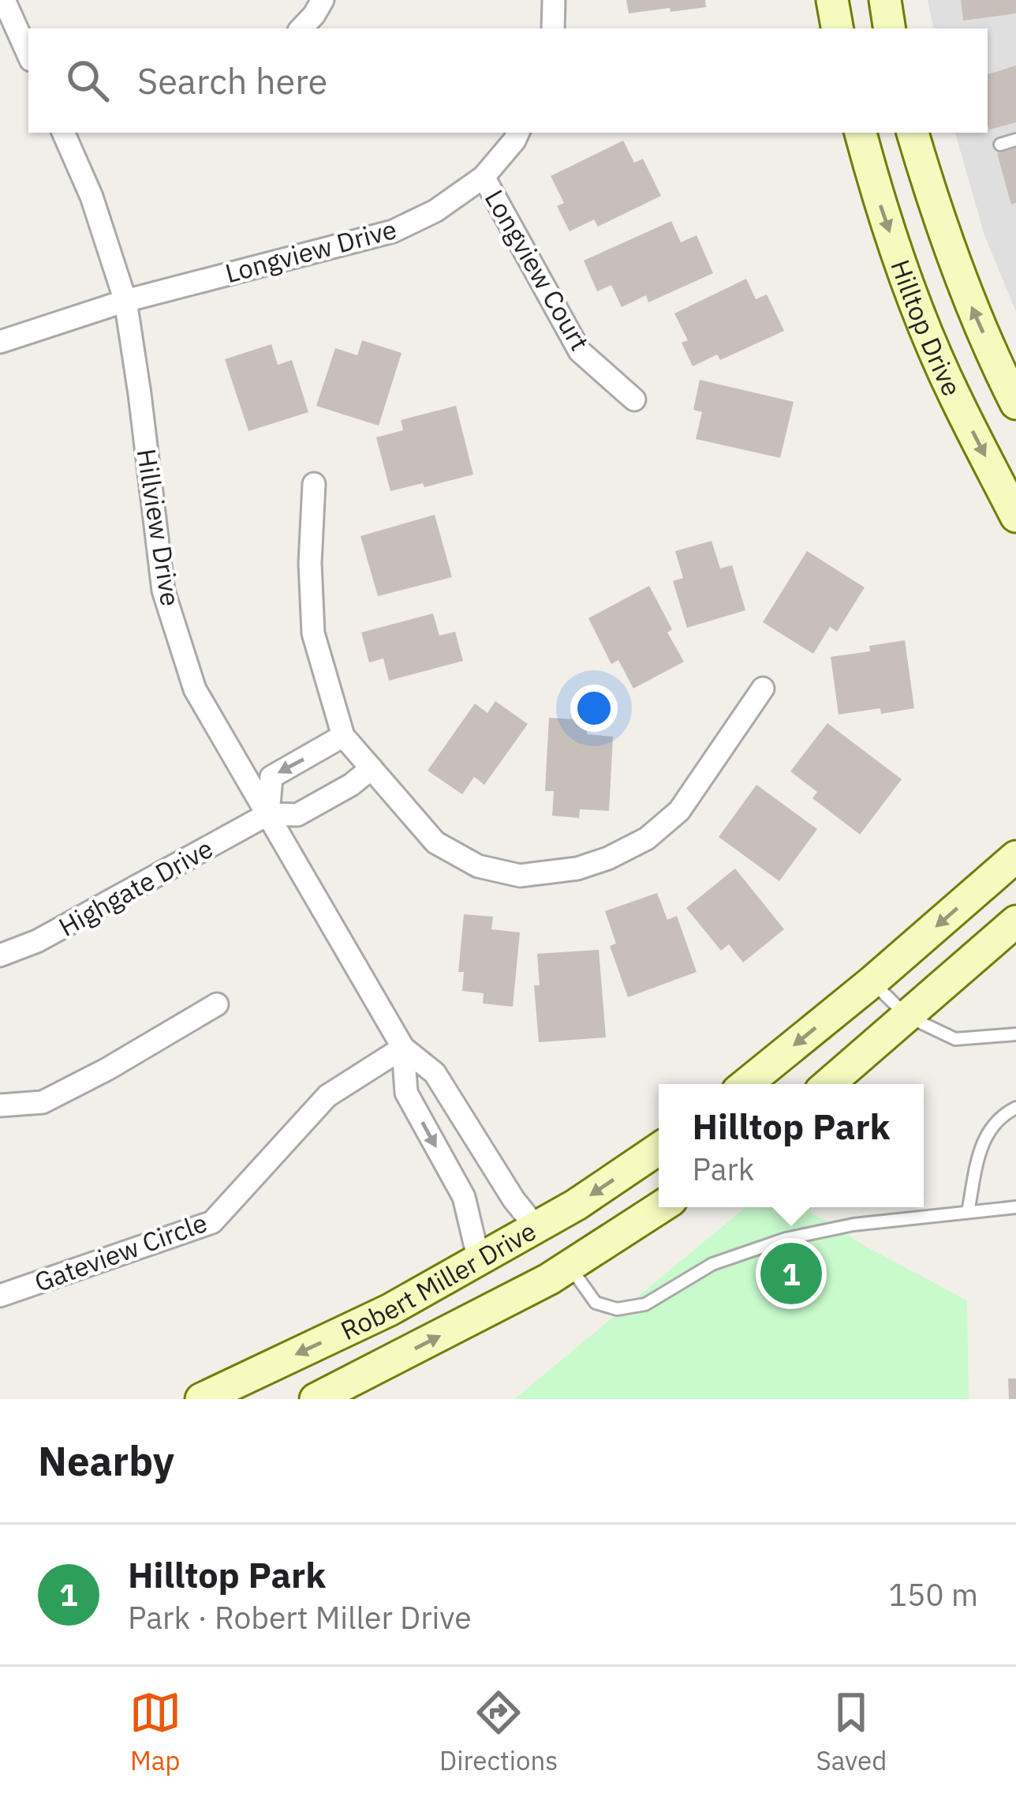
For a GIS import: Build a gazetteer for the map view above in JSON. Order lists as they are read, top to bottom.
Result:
{
  "streets": {
    "main road": ["Hilltop Drive", "Robert Miller Drive"],
    "street": [
      "Longview Drive",
      "Longview Court",
      "Hillview Drive",
      "Highgate Drive",
      "Gateview Circle"
    ]
  },
  "crossings": [
    ["Longview Drive", "Longview Court"],
    ["Longview Drive", "Hillview Drive"],
    ["Hillview Drive", "Highgate Drive"],
    ["Hillview Drive", "Gateview Circle"]
  ],
  "page": {
    "search": "Search here",
    "popup": ["Hilltop Park", "Park"],
    "pins": "1",
    "heading": "Nearby",
    "list": [
      {
        "mark": "1",
        "name": "Hilltop Park",
        "note": "Park · Robert Miller Drive",
        "value": "150 m"
      }
    ],
    "nav": ["Map", "Directions", "Saved"]
  }
}
